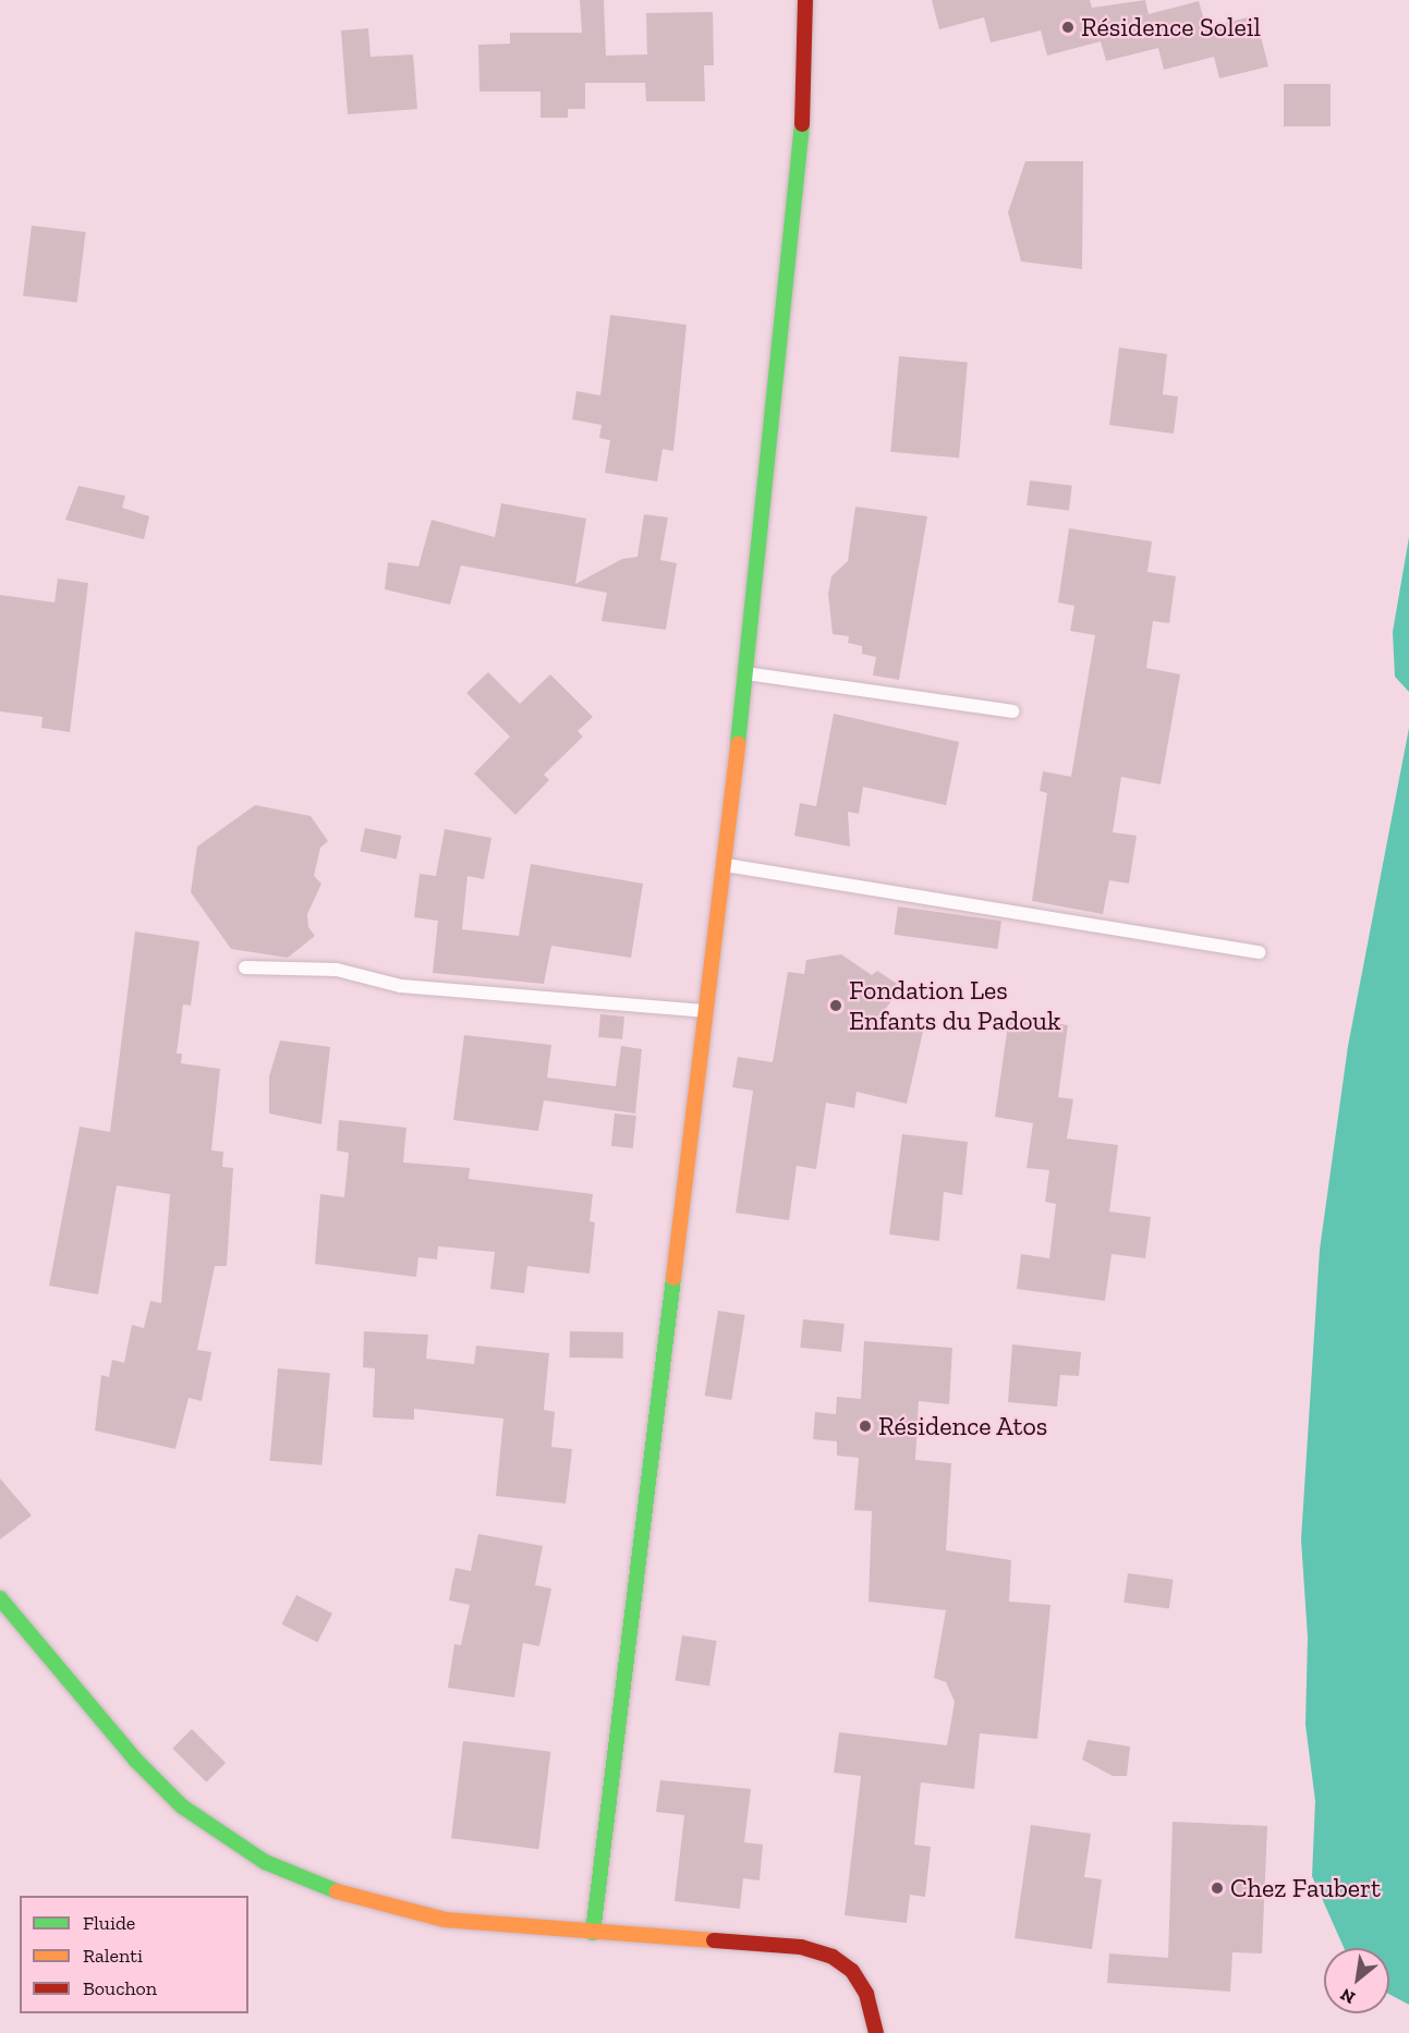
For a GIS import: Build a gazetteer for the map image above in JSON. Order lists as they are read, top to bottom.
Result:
{
  "places": [
    "Résidence Soleil",
    "Fondation Les Enfants du Padouk",
    "Résidence Atos",
    "Chez Faubert"
  ],
  "legend": ["Fluide", "Ralenti", "Bouchon"],
  "north": "bottom left"
}
